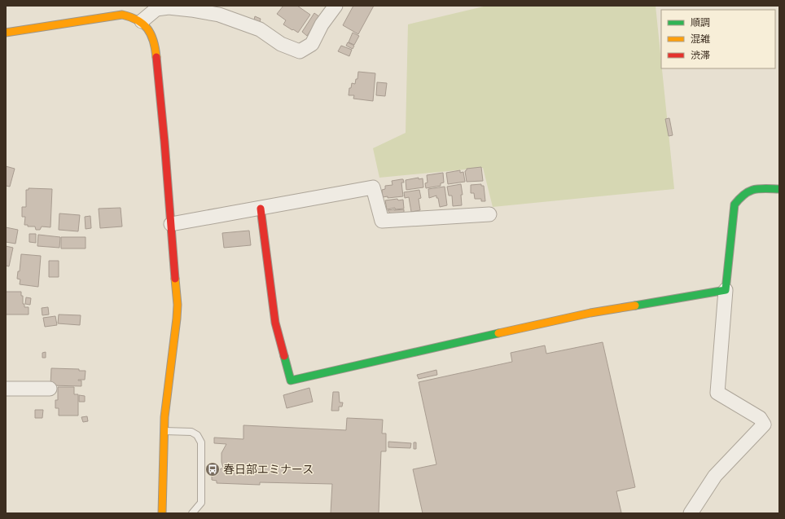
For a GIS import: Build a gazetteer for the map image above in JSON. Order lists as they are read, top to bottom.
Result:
{
  "places": {
    "bus stop": ["春日部エミナース"]
  },
  "legend": ["順調", "混雑", "渋滞"]
}
